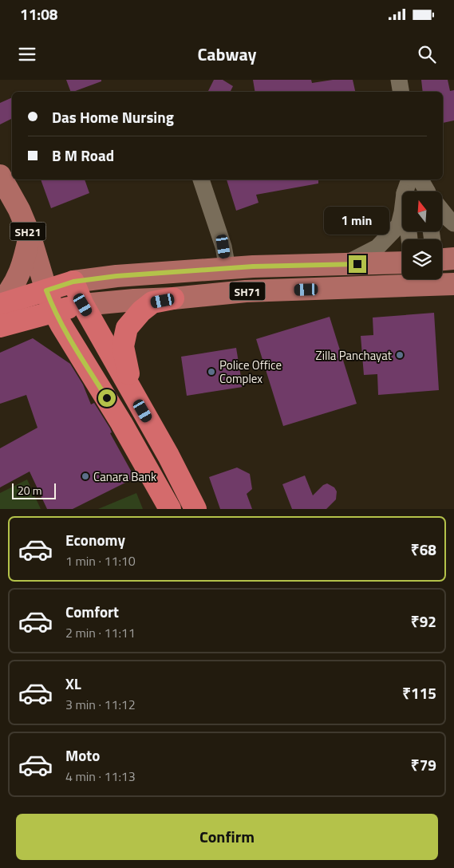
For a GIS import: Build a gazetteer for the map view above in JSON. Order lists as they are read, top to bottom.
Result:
{
  "streets": {
    "highway": ["SH71"],
    "main road": ["SH21"]
  },
  "crossings": [
    ["SH21", "SH71"]
  ],
  "places": ["Zilla Panchayat", "Police Office Complex", "Canara Bank"],
  "scale_bar": "20 m",
  "north": "top",
  "page": {
    "status": "11:08",
    "header": "Cabway",
    "banner": ["Das Home Nursing", "B M Road"],
    "bubble": "1 min",
    "scale": "20 m",
    "list": [
      {
        "name": "Economy",
        "note": "1 min · 11:10",
        "value": "₹68"
      },
      {
        "name": "Comfort",
        "note": "2 min · 11:11",
        "value": "₹92"
      },
      {
        "name": "XL",
        "note": "3 min · 11:12",
        "value": "₹115"
      },
      {
        "name": "Moto",
        "note": "4 min · 11:13",
        "value": "₹79"
      }
    ],
    "buttons": "Confirm"
  }
}
